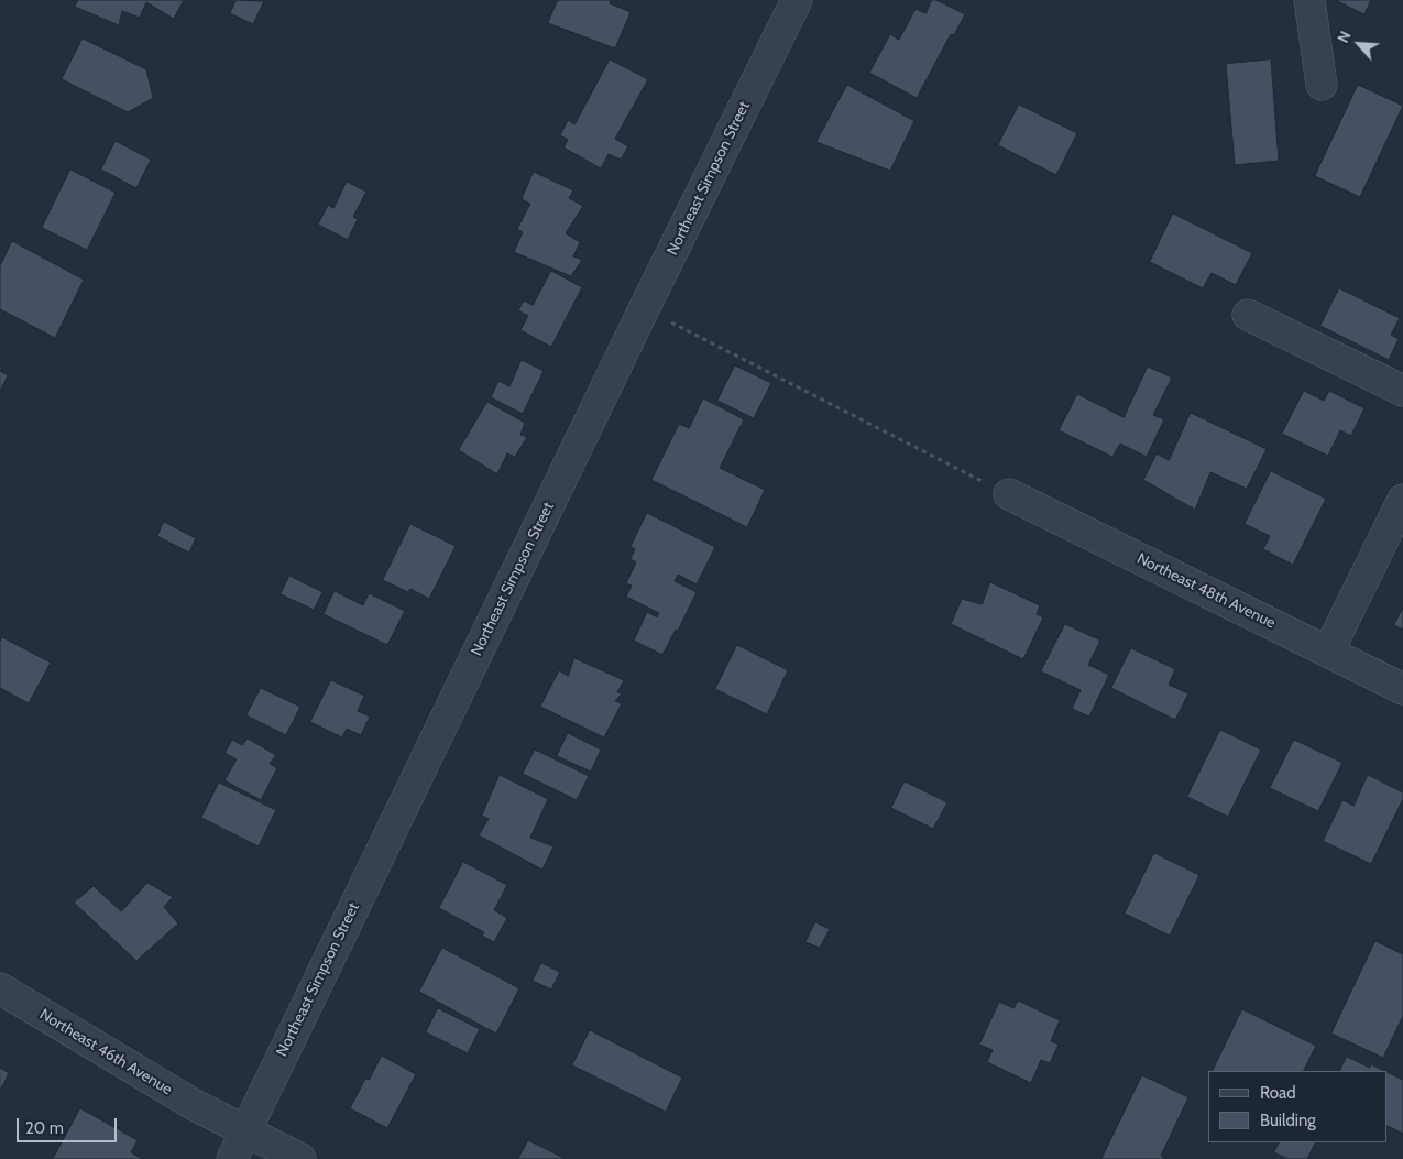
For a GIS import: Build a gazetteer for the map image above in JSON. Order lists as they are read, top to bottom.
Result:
{
  "streets": {
    "street": ["Northeast Simpson Street", "Northeast 48th Avenue", "Northeast 46th Avenue"]
  },
  "crossings": [
    ["Northeast Simpson Street", "Northeast 46th Avenue"]
  ],
  "legend": ["Road", "Building"],
  "scale_bar": "20 m",
  "north": "top left"
}
